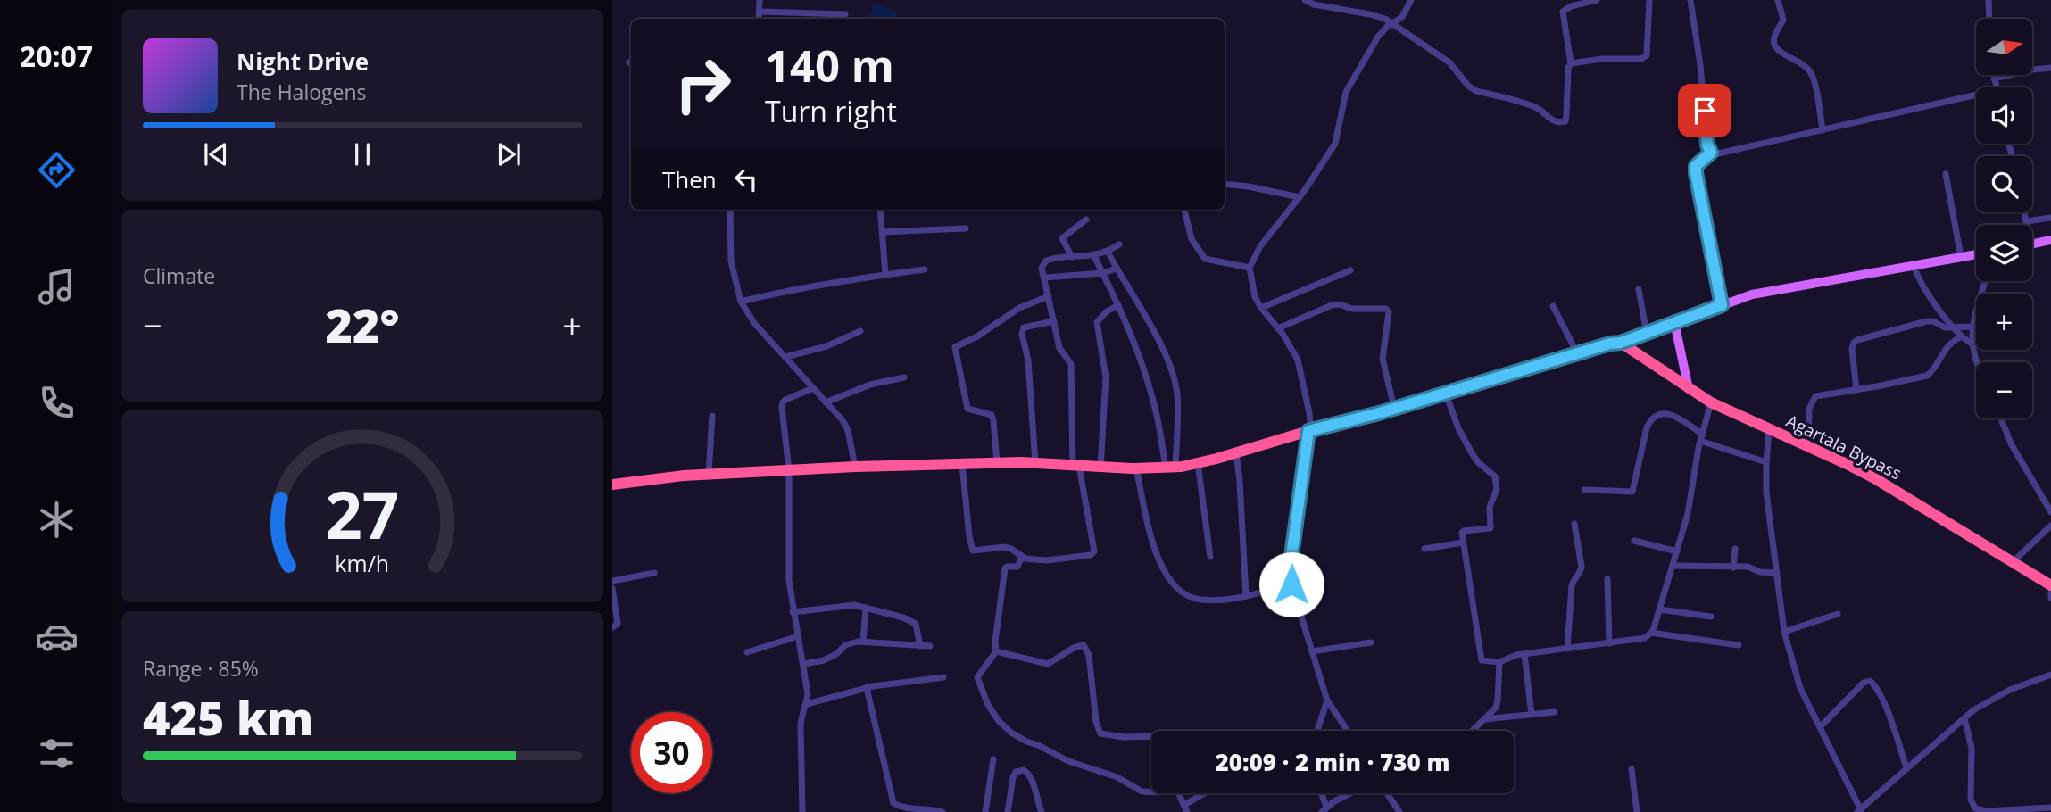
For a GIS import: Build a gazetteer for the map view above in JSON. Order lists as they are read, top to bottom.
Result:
{
  "streets": {
    "highway": ["Agartala Bypass"]
  },
  "north": "right",
  "page": {
    "tabs": "20:07",
    "map_buttons": ["+", "−"],
    "turn": ["140 m", "Turn right"],
    "song": ["Night Drive", "The Halogens"],
    "then": "Then",
    "tile": [
      "Climate",
      ["Range · 85%", "425 km"]
    ],
    "heat": ["−", "22°", "+"],
    "limit": "30",
    "trip": "20:09 · 2 min · 730 m",
    "gauge": ["27", "km/h"]
  }
}
